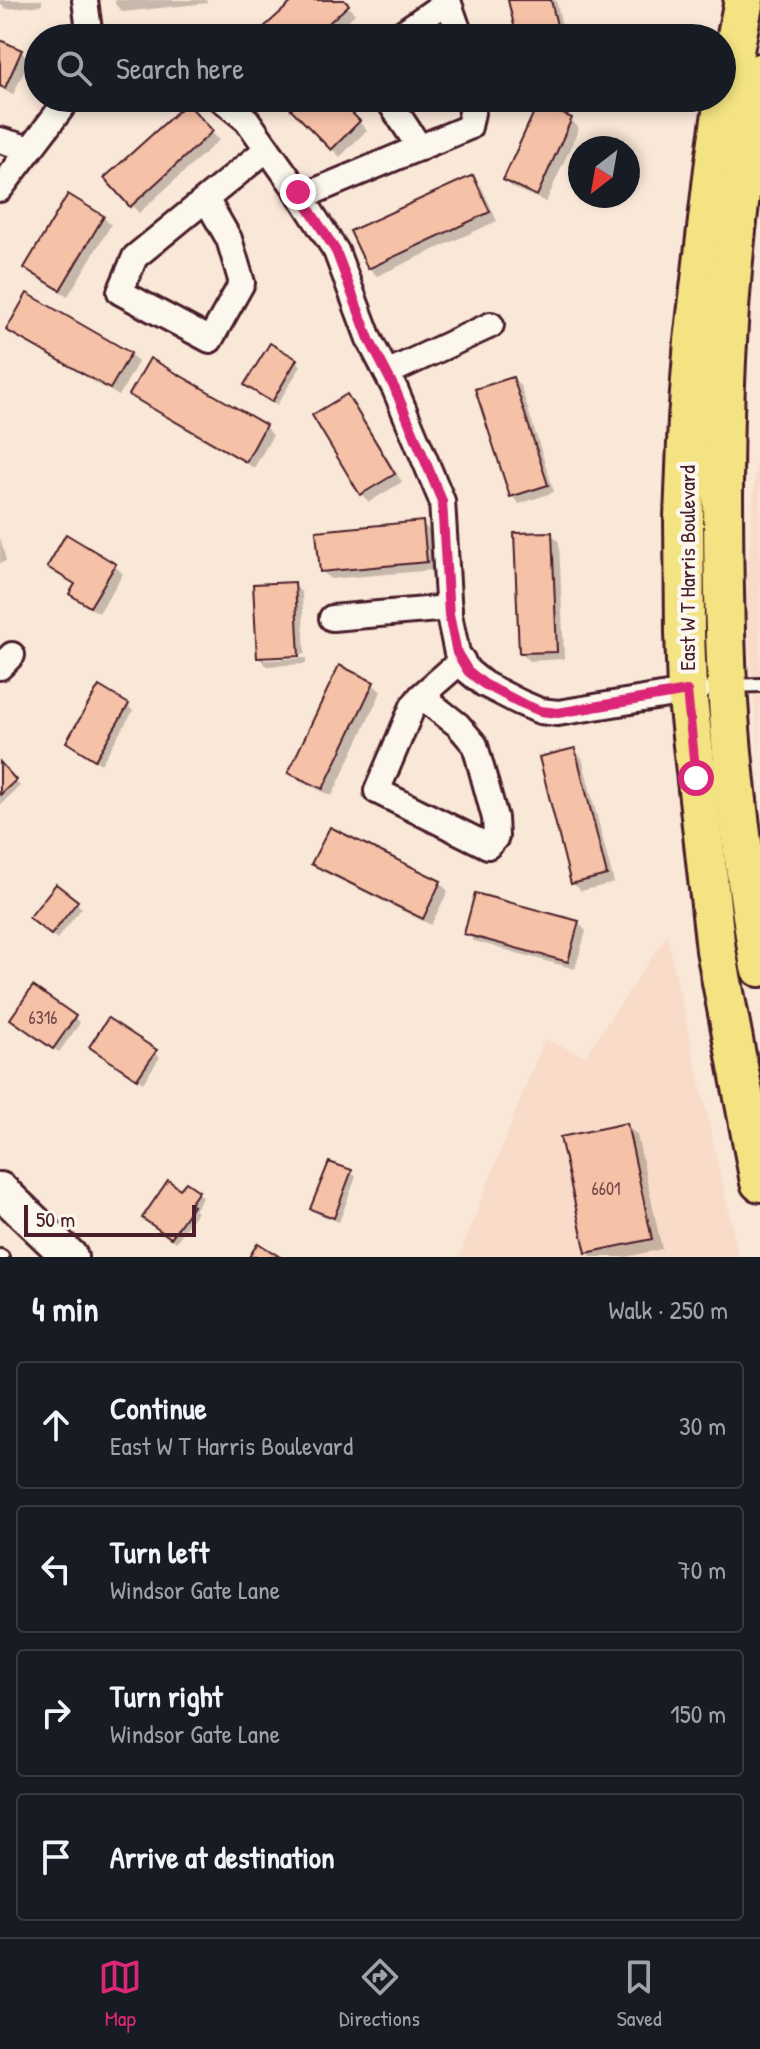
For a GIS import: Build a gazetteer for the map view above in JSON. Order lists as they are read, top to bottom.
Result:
{
  "streets": {
    "main road": ["East W T Harris Boulevard"]
  },
  "house_numbers": ["6316", "6601"],
  "scale_bar": "50 m",
  "north": "bottom left",
  "page": {
    "search": "Search here",
    "scale": "50 m",
    "heading": ["4 min", "Walk · 250 m"],
    "list": [
      ["Continue", "East W T Harris Boulevard", "30 m"],
      ["Turn left", "Windsor Gate Lane", "70 m"],
      ["Turn right", "Windsor Gate Lane", "150 m"],
      "Arrive at destination"
    ],
    "nav": ["Map", "Directions", "Saved"]
  }
}
